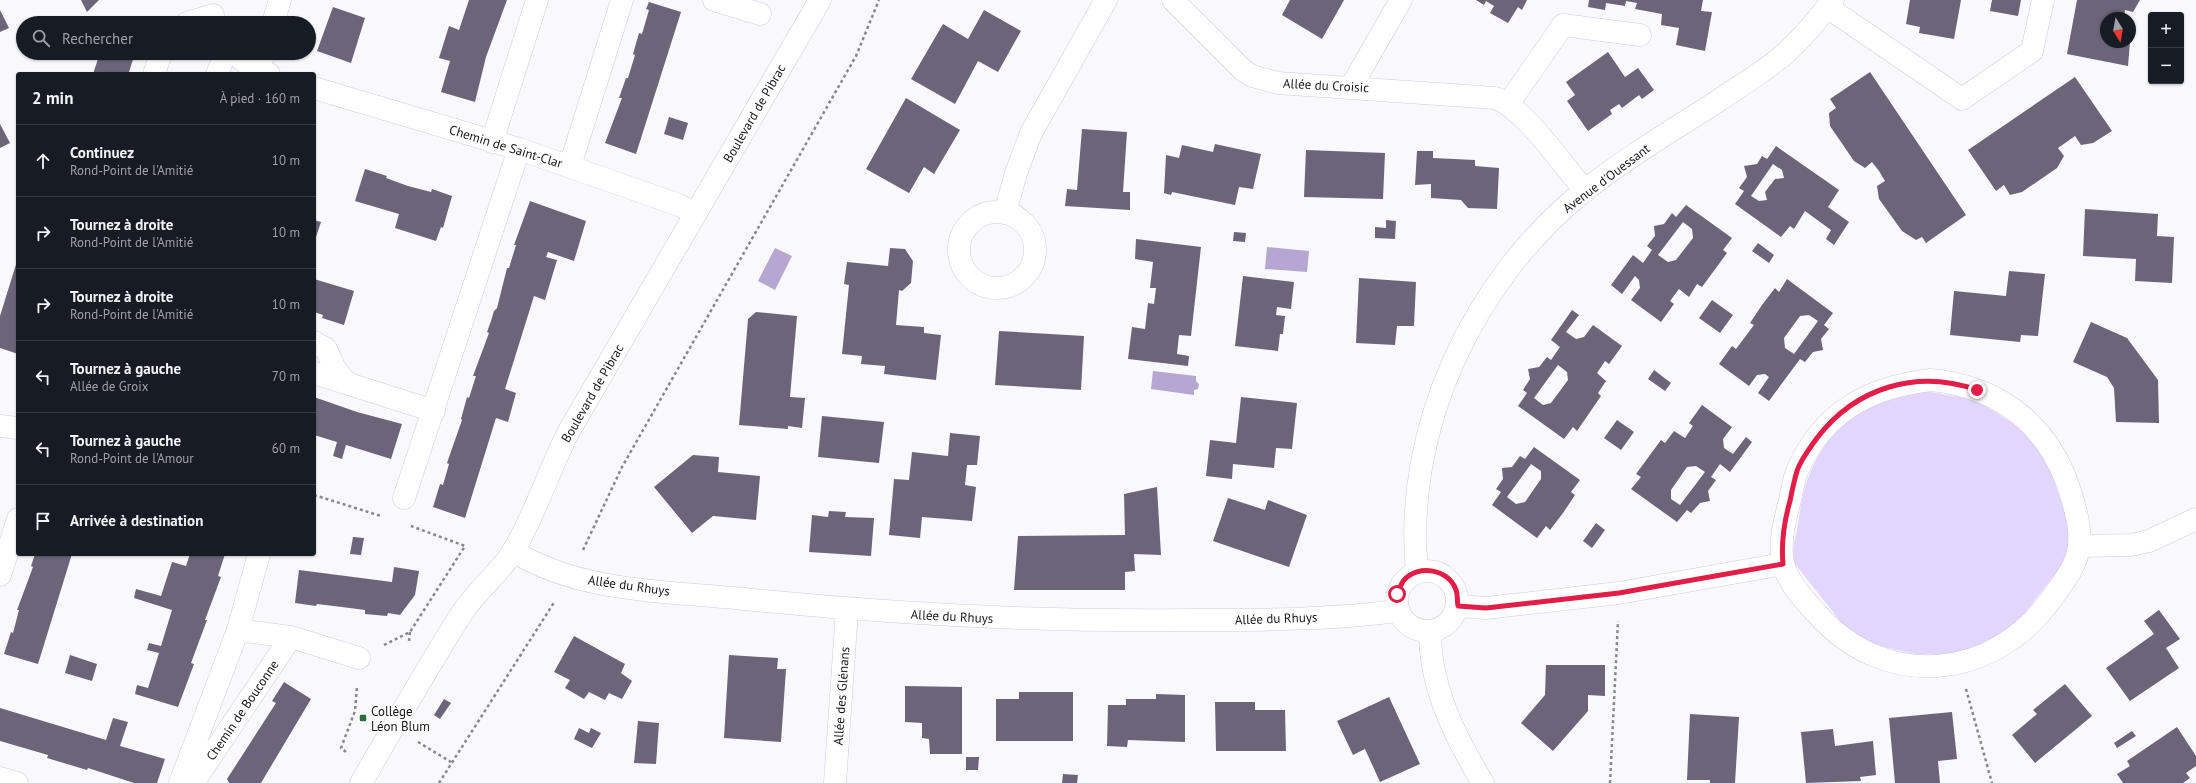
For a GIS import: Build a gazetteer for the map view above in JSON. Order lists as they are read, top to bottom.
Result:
{
  "streets": {
    "street": [
      "Allée du Croisic",
      "Boulevard de Pibrac",
      "Chemin de Saint-Clar",
      "Avenue d'Ouessant",
      "Allée du Rhuys",
      "Allée des Glénans",
      "Chemin de Bouconne"
    ]
  },
  "crossings": [
    ["Allée du Croisic", "Avenue d'Ouessant"],
    ["Boulevard de Pibrac", "Chemin de Saint-Clar"],
    ["Boulevard de Pibrac", "Allée du Rhuys"],
    ["Avenue d'Ouessant", "Allée du Rhuys"],
    ["Allée du Rhuys", "Allée des Glénans"]
  ],
  "places": {
    "transit": ["Collège Léon Blum"]
  },
  "north": "bottom",
  "page": {
    "map_buttons": ["+", "−"],
    "search": "Rechercher",
    "heading": ["2 min", "À pied · 160 m"],
    "list": [
      ["Continuez", "Rond-Point de l'Amitié", "10 m"],
      ["Tournez à droite", "Rond-Point de l'Amitié", "10 m"],
      ["Tournez à droite", "Rond-Point de l'Amitié", "10 m"],
      ["Tournez à gauche", "Allée de Groix", "70 m"],
      ["Tournez à gauche", "Rond-Point de l'Amour", "60 m"],
      "Arrivée à destination"
    ]
  }
}
